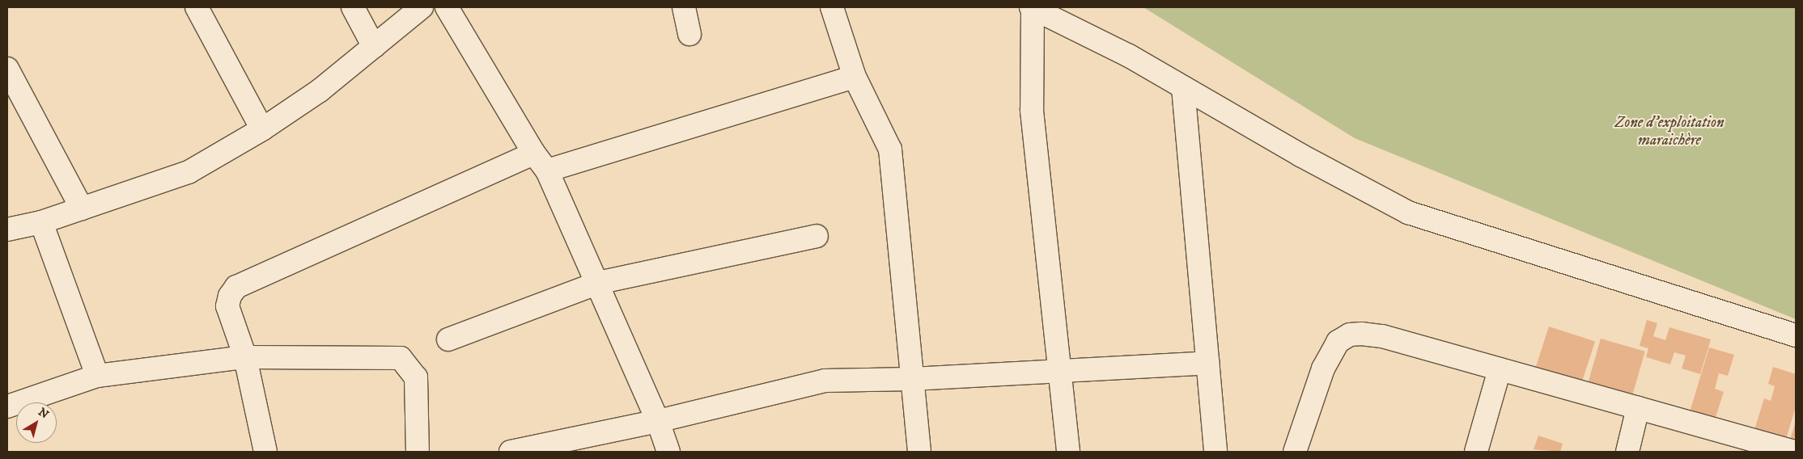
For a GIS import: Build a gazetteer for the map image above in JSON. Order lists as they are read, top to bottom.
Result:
{
  "parks": ["Zone d'exploitation maraichère"],
  "north": "top right"
}
